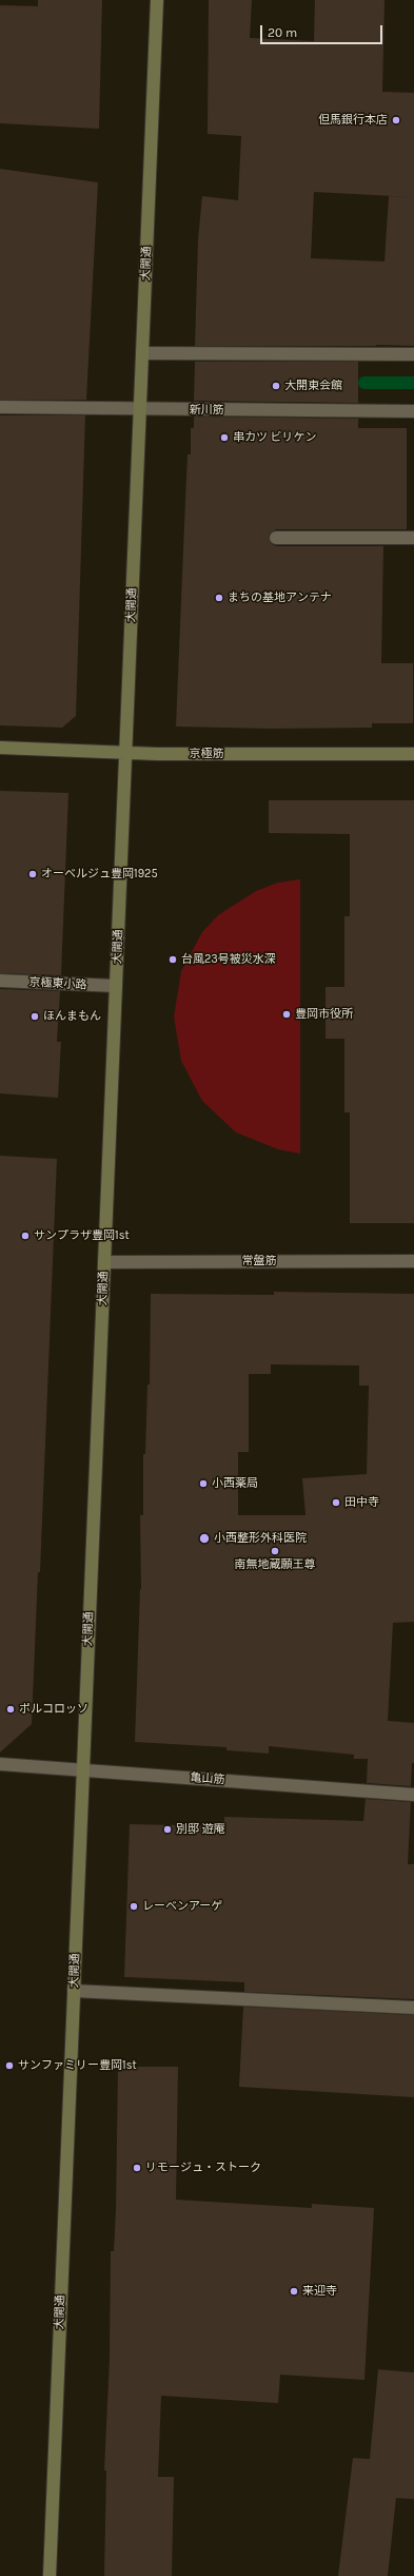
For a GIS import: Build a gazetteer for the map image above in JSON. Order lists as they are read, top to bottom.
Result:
{
  "streets": {
    "street": [
      "大開通",
      "新川筋",
      "京極筋",
      "京極東小路",
      "常盤筋",
      "亀山筋"
    ]
  },
  "crossings": [
    ["大開通", "新川筋"],
    ["大開通", "京極筋"],
    ["大開通", "京極東小路"],
    ["大開通", "常盤筋"],
    ["大開通", "亀山筋"]
  ],
  "places": [
    "但馬銀行本店",
    "大開東会館",
    "串カツ ビリケン",
    "まちの基地アンテナ",
    "オーベルジュ豊岡1925",
    "台風23号被災水深",
    "豊岡市役所",
    "ほんまもん",
    "サンプラザ豊岡1st",
    "小西薬局",
    "田中寺",
    "小西整形外科医院",
    "南無地蔵願王尊",
    "ポルコロッソ",
    "別邸 遊庵",
    "レーベンアーゲ",
    "サンファミリー豊岡1st",
    "リモージュ・ストーク",
    "来迎寺"
  ],
  "scale_bar": "20 m"
}
